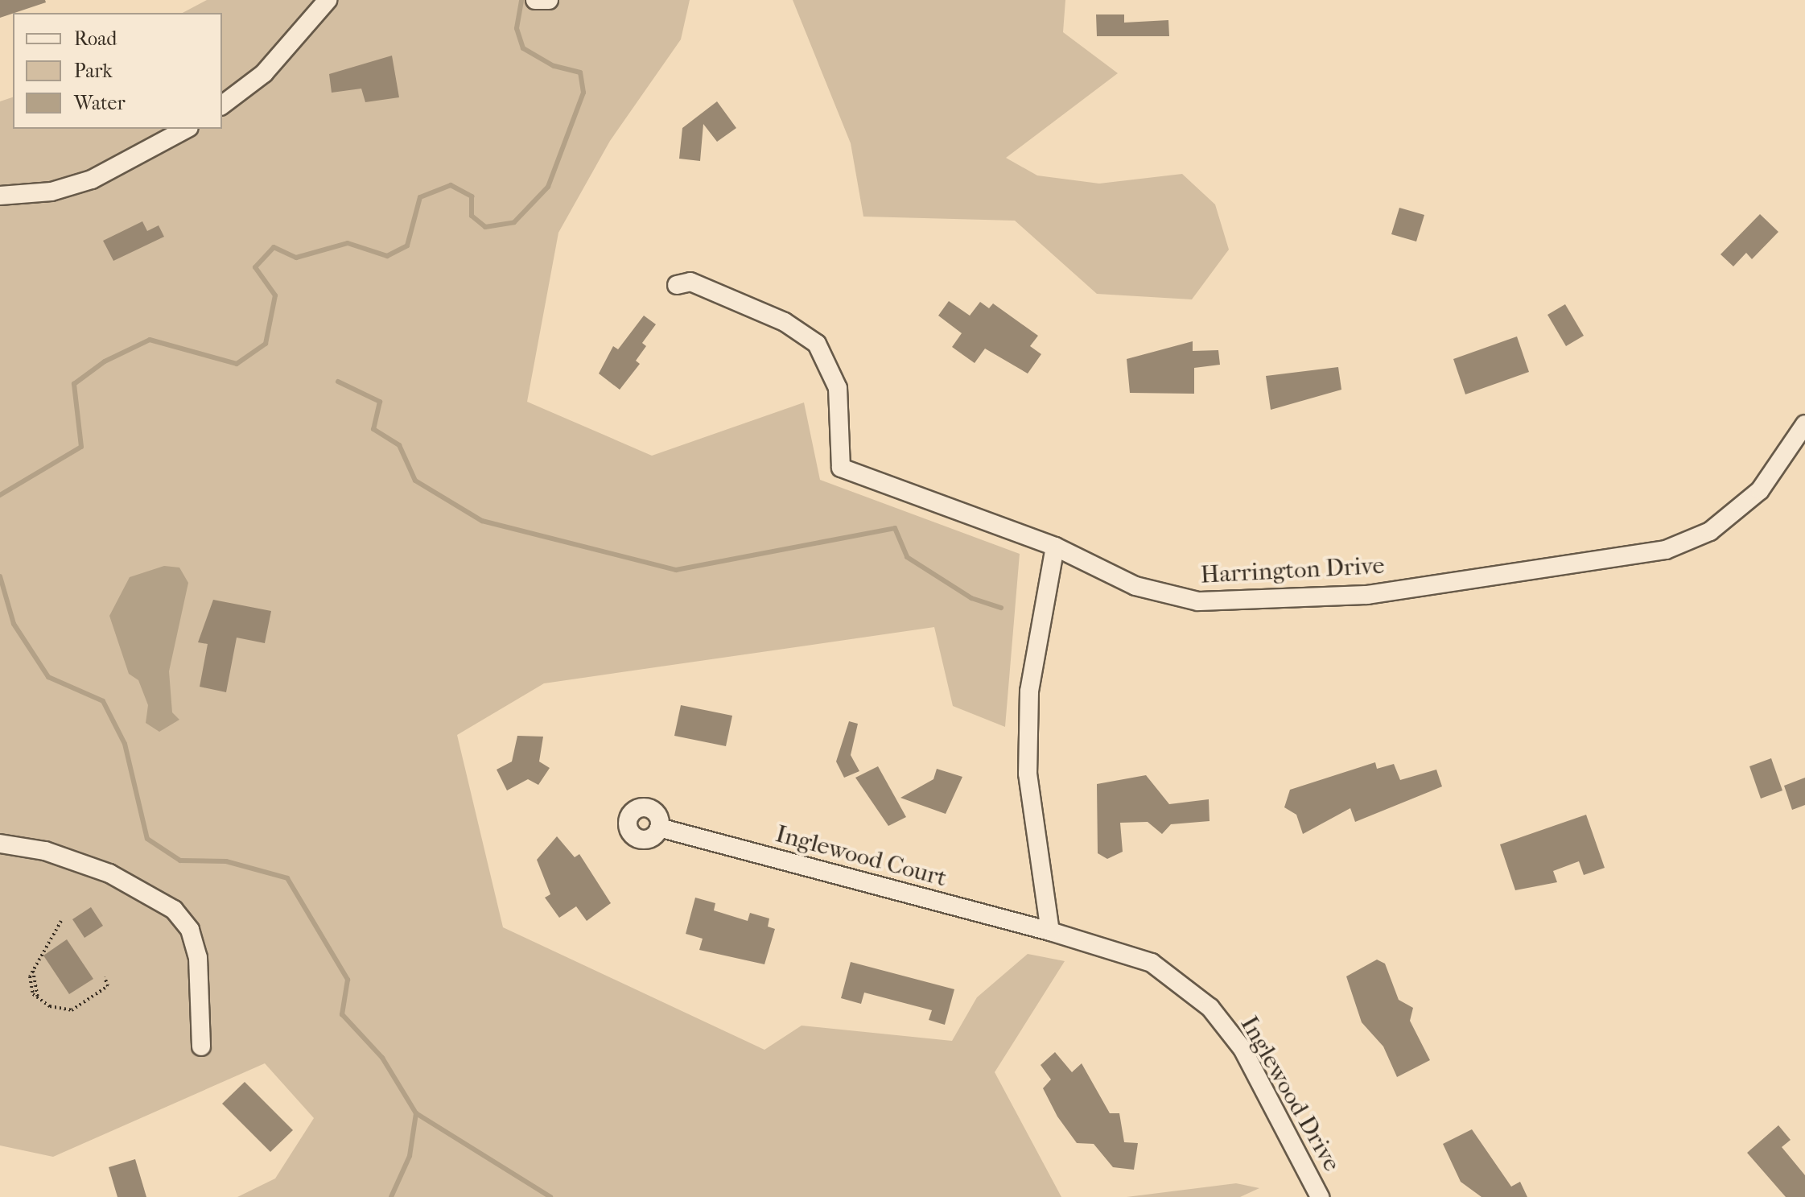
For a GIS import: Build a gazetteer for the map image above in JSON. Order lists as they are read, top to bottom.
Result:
{
  "streets": {
    "street": ["Harrington Drive", "Inglewood Court", "Inglewood Drive"]
  },
  "crossings": [
    ["Inglewood Court", "Inglewood Drive"]
  ],
  "legend": ["Road", "Park", "Water"]
}
